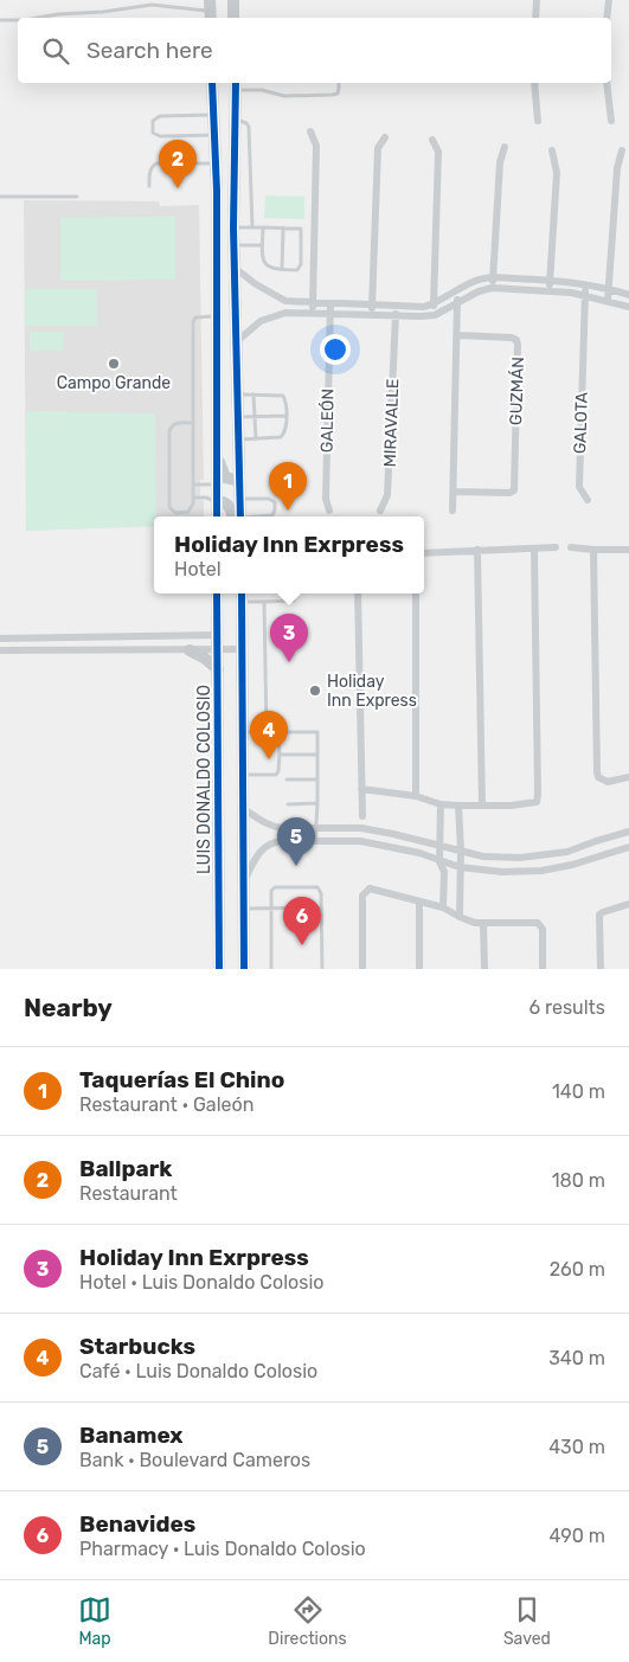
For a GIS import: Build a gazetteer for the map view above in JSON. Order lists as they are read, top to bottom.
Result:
{
  "streets": {
    "main road": ["LUIS DONALDO COLOSIO"],
    "street": [
      "GUZMÁN",
      "GALEÓN",
      "MIRAVALLE",
      "GALOTA"
    ]
  },
  "places": ["Campo Grande", "Holiday Inn Express"],
  "page": {
    "search": "Search here",
    "pins": [
      "2",
      "1",
      "3",
      "4",
      "5",
      "6"
    ],
    "popup": ["Holiday Inn Exrpress", "Hotel"],
    "heading": ["Nearby", "6 results"],
    "list": [
      {
        "mark": "1",
        "name": "Taquerías El Chino",
        "note": "Restaurant · Galeón",
        "value": "140 m"
      },
      {
        "mark": "2",
        "name": "Ballpark",
        "note": "Restaurant",
        "value": "180 m"
      },
      {
        "mark": "3",
        "name": "Holiday Inn Exrpress",
        "note": "Hotel · Luis Donaldo Colosio",
        "value": "260 m"
      },
      {
        "mark": "4",
        "name": "Starbucks",
        "note": "Café · Luis Donaldo Colosio",
        "value": "340 m"
      },
      {
        "mark": "5",
        "name": "Banamex",
        "note": "Bank · Boulevard Cameros",
        "value": "430 m"
      },
      {
        "mark": "6",
        "name": "Benavides",
        "note": "Pharmacy · Luis Donaldo Colosio",
        "value": "490 m"
      }
    ],
    "nav": ["Map", "Directions", "Saved"]
  }
}
